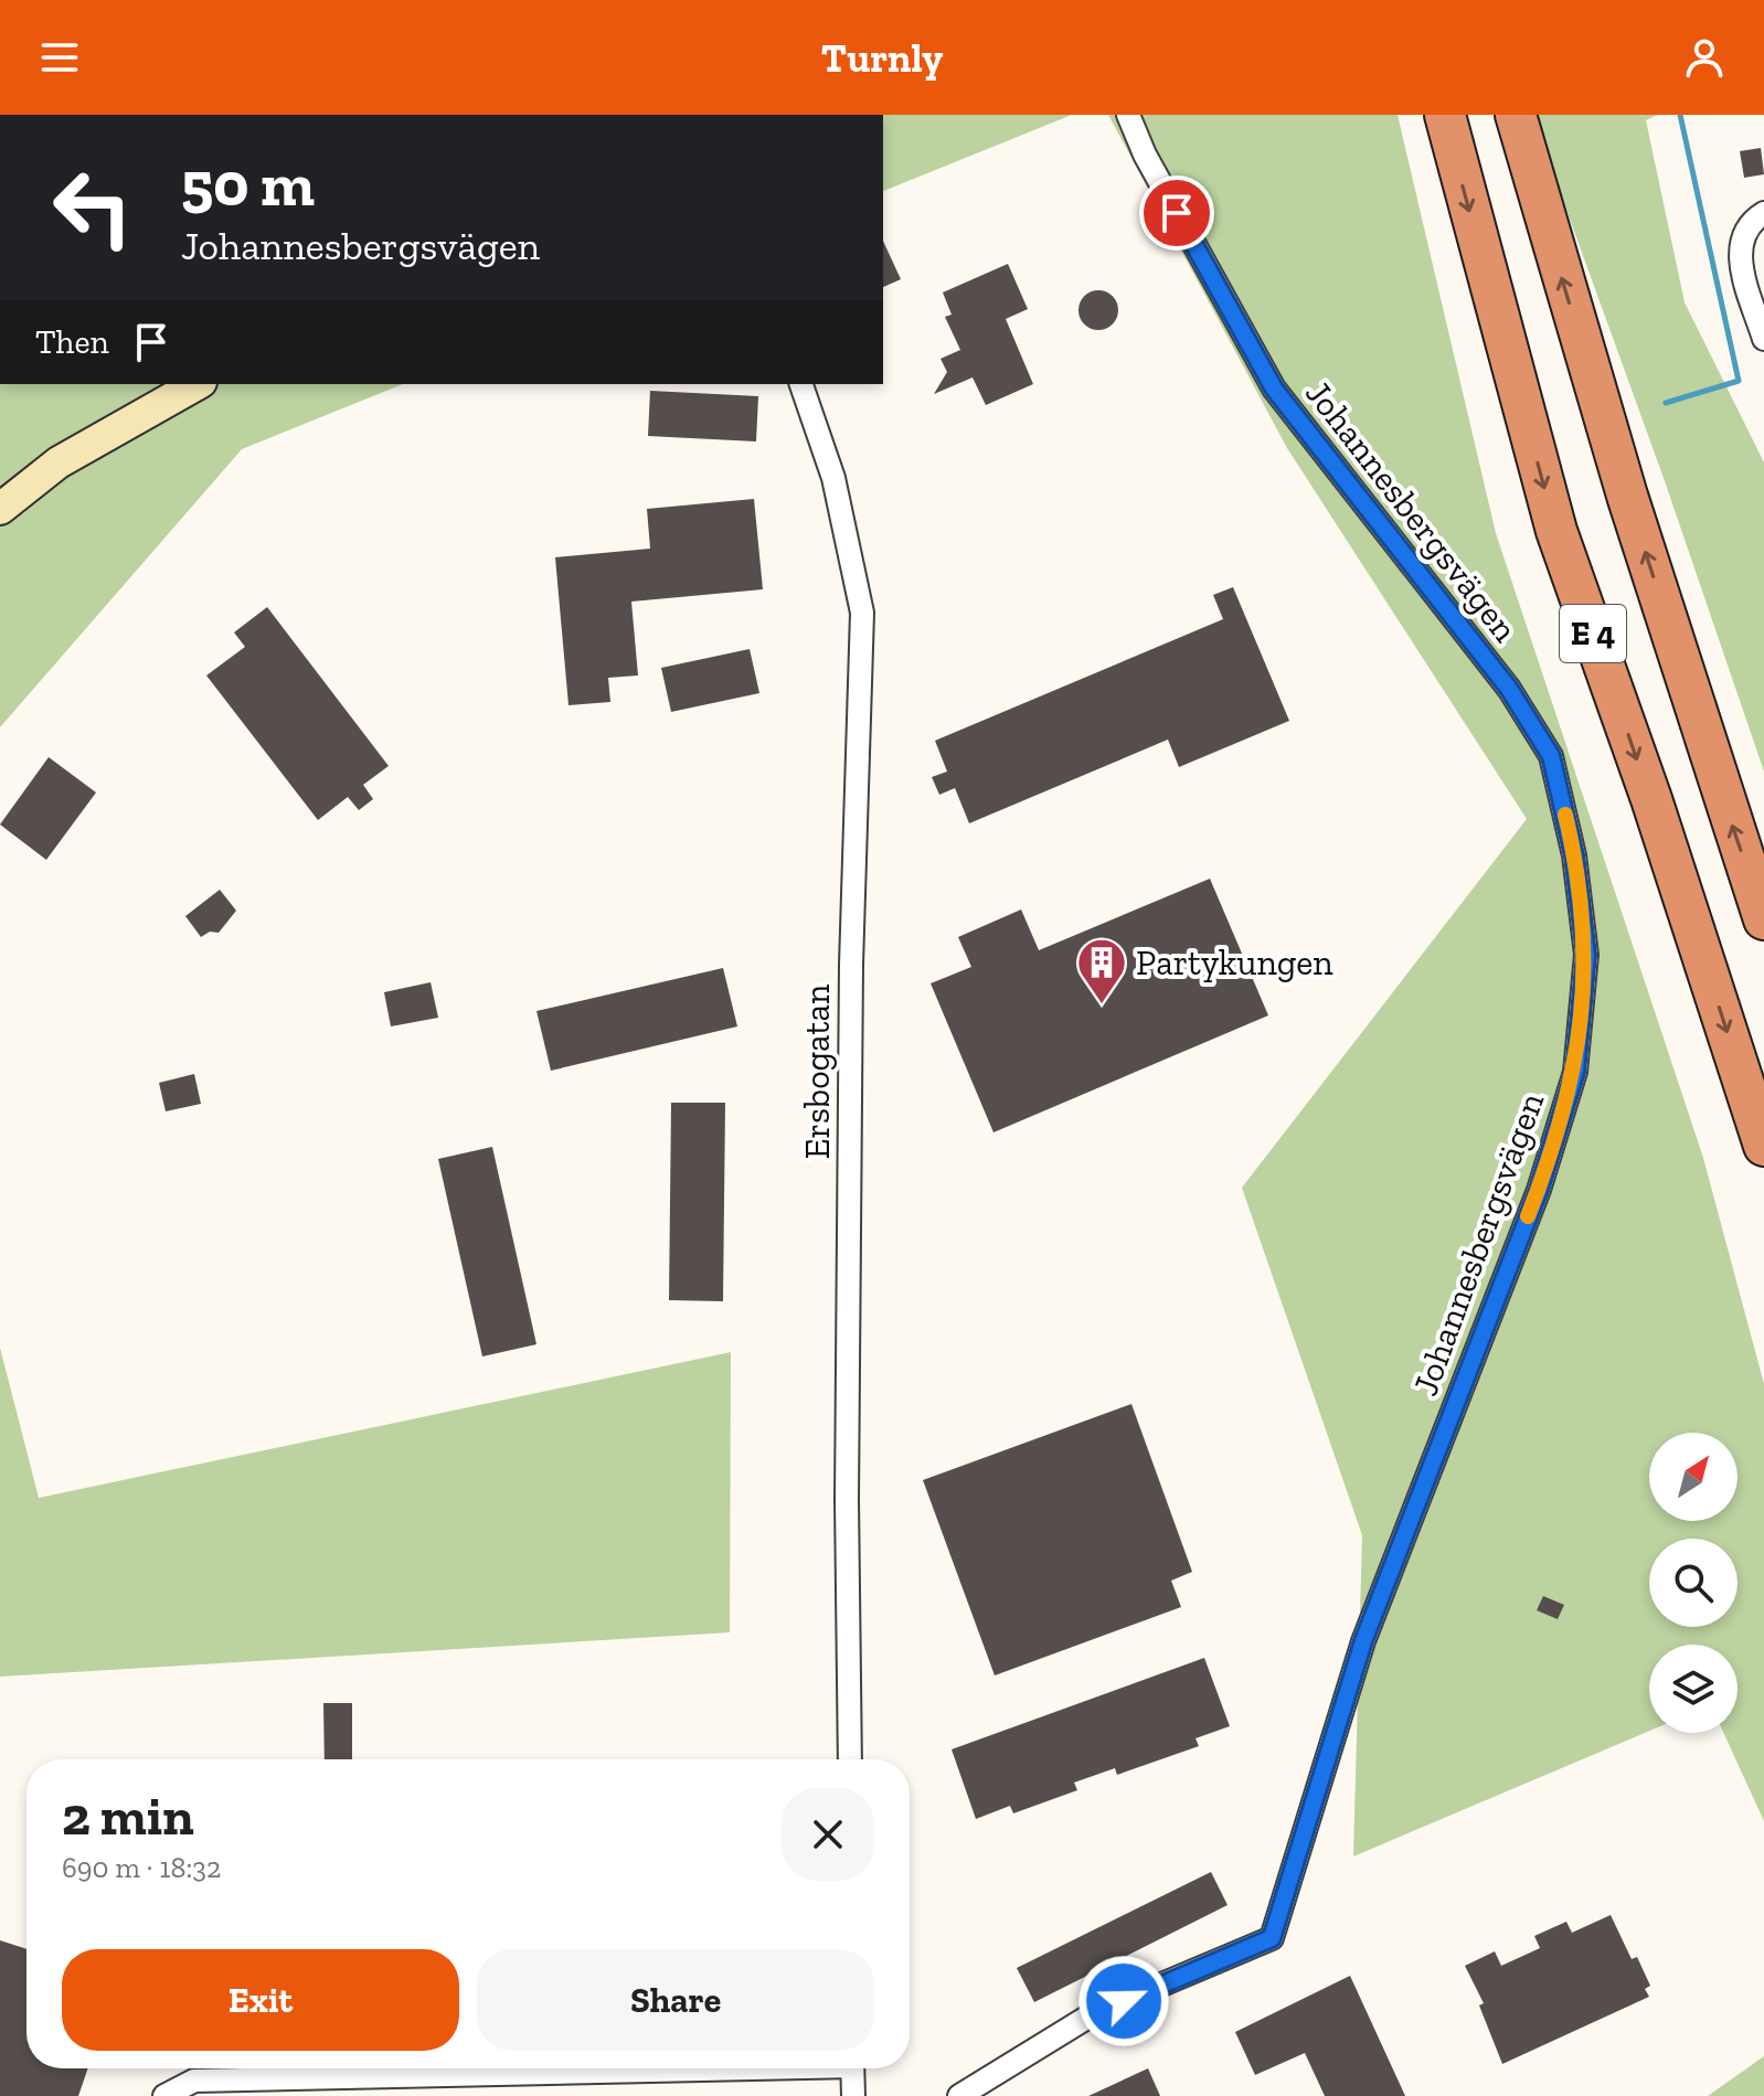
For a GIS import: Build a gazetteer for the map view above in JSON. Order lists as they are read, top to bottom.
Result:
{
  "streets": {
    "highway": ["E 4"],
    "street": ["Johannesbergsvägen", "Ersbogatan"]
  },
  "places": {
    "building": ["Partykungen"]
  },
  "north": "top right",
  "page": {
    "header": "Turnly",
    "turn": ["50 m", "Johannesbergsvägen"],
    "then": "Then",
    "heading": ["2 min", "690 m · 18:32"],
    "buttons": ["Exit", "Share"]
  }
}
